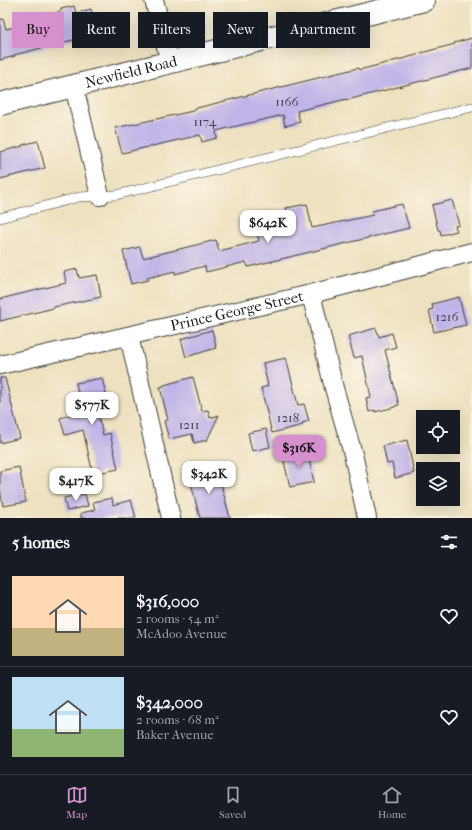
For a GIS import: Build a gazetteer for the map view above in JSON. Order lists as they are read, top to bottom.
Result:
{
  "streets": {
    "street": ["Newfield Road", "Prince George Street"]
  },
  "house_numbers": [
    "1166",
    "1174",
    "1216",
    "1218",
    "1211"
  ],
  "page": {
    "chip": [
      "Buy",
      "Rent",
      "Filters",
      "New",
      "Apartment"
    ],
    "price": [
      "$642K",
      "$577K",
      "$316K",
      "$342K",
      "$417K"
    ],
    "heading": "5 homes",
    "list": [
      {
        "name": "$316,000",
        "note": "2 rooms · 54 m² · McAdoo Avenue"
      },
      {
        "name": "$342,000",
        "note": "2 rooms · 68 m² · Baker Avenue"
      }
    ],
    "tabs": ["Map", "Saved", "Home"]
  }
}
